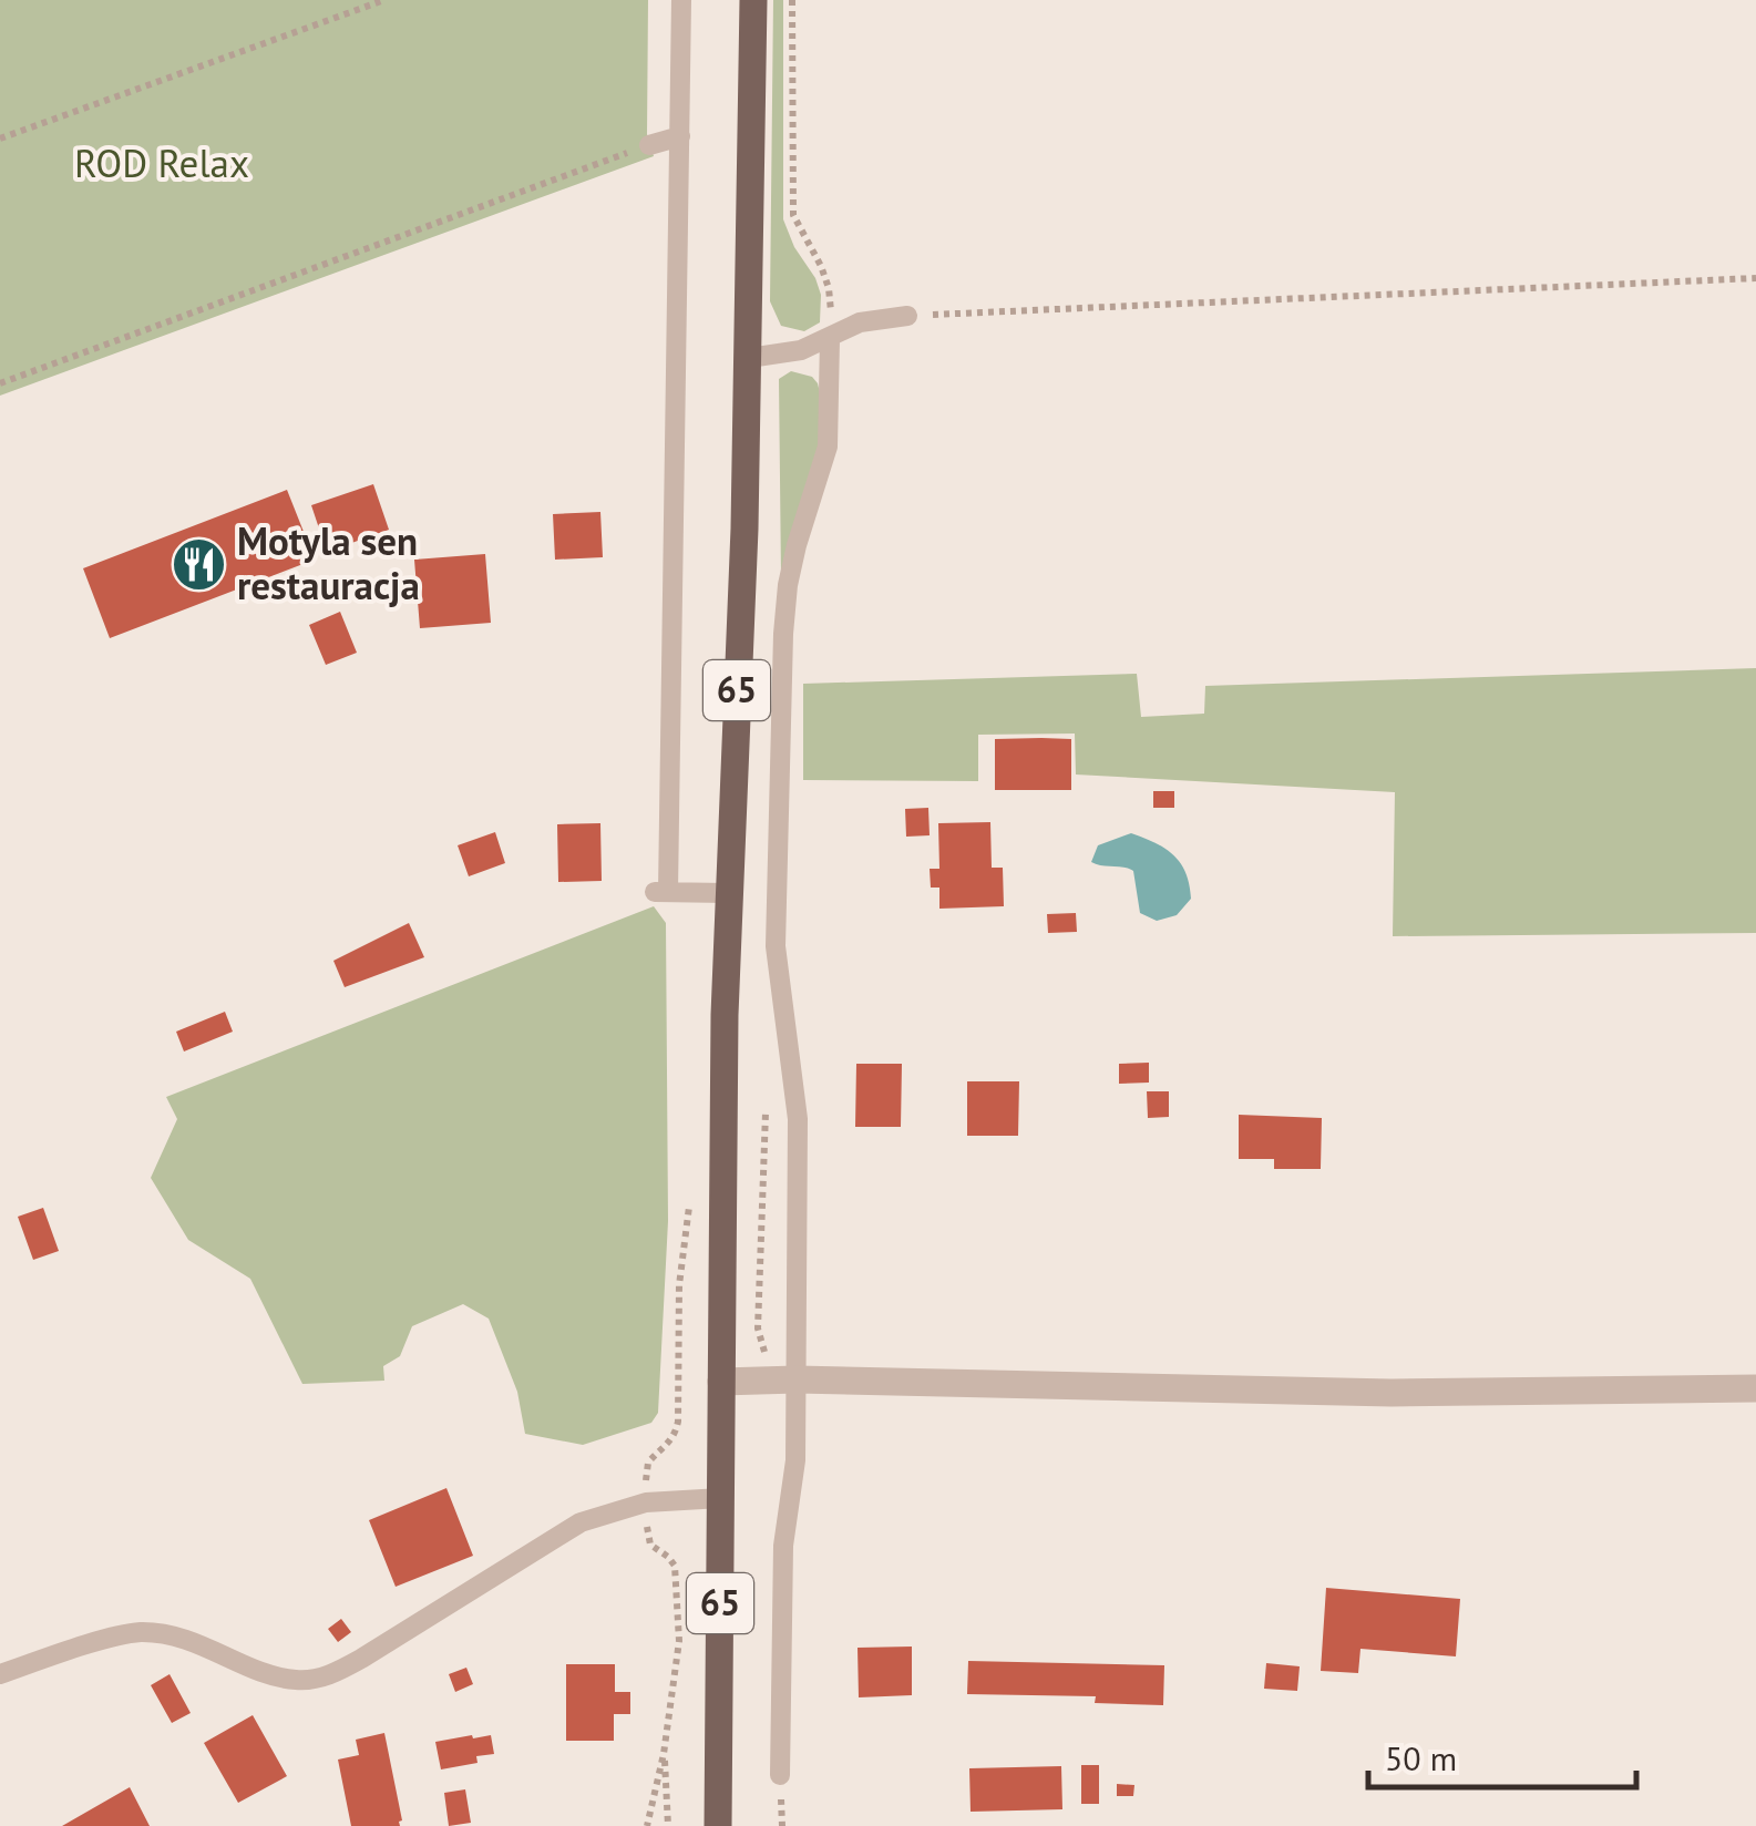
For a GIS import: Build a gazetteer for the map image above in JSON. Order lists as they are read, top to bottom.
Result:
{
  "streets": {
    "main road": ["65"]
  },
  "parks": ["ROD Relax"],
  "places": {
    "restaurant": ["Motyla sen restauracja"]
  },
  "scale_bar": "50 m"
}
